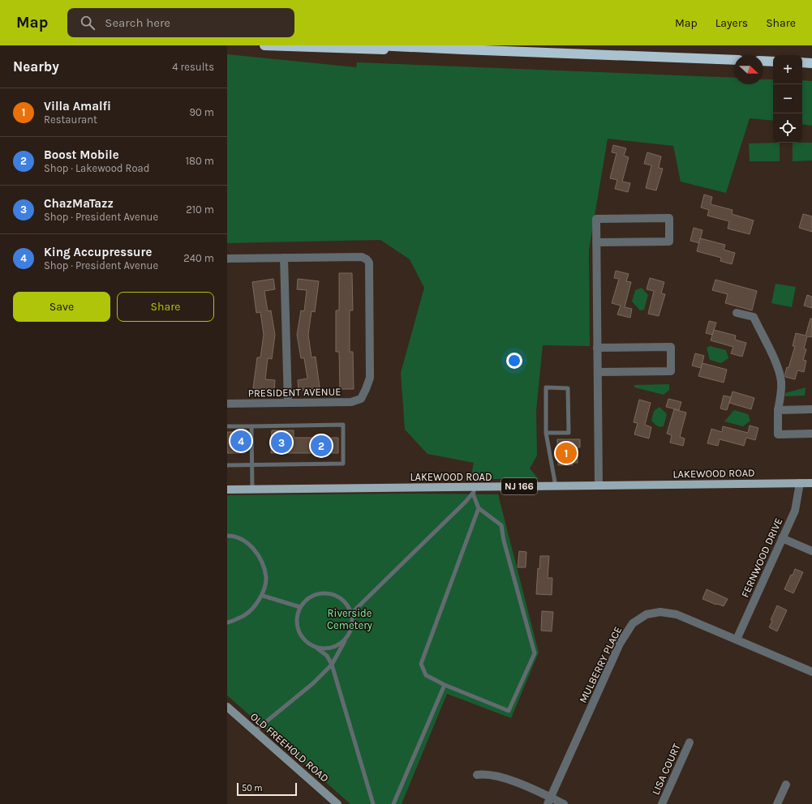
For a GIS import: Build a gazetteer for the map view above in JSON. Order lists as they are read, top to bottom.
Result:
{
  "streets": {
    "main road": ["LAKEWOOD ROAD", "NJ 166", "OLD FREEHOLD ROAD"],
    "street": [
      "PRESIDENT AVENUE",
      "FERNWOOD DRIVE",
      "MULBERRY PLACE",
      "LISA COURT"
    ]
  },
  "crossings": [
    ["LAKEWOOD ROAD", "FERNWOOD DRIVE"],
    ["FERNWOOD DRIVE", "MULBERRY PLACE"]
  ],
  "parks": ["Riverside Cemetery"],
  "scale_bar": "50 m",
  "north": "right",
  "page": {
    "header": "Map",
    "search": "Search here",
    "nav": ["Map", "Layers", "Share"],
    "heading": ["Nearby", "4 results"],
    "map_buttons": ["+", "−"],
    "list": [
      {
        "mark": "1",
        "name": "Villa Amalfi",
        "note": "Restaurant",
        "value": "90 m"
      },
      {
        "mark": "2",
        "name": "Boost Mobile",
        "note": "Shop · Lakewood Road",
        "value": "180 m"
      },
      {
        "mark": "3",
        "name": "ChazMaTazz",
        "note": "Shop · President Avenue",
        "value": "210 m"
      },
      {
        "mark": "4",
        "name": "King Accupressure",
        "note": "Shop · President Avenue",
        "value": "240 m"
      }
    ],
    "buttons": ["Save", "Share"],
    "pins": [
      "4",
      "3",
      "2",
      "1"
    ],
    "scale": "50 m"
  }
}
